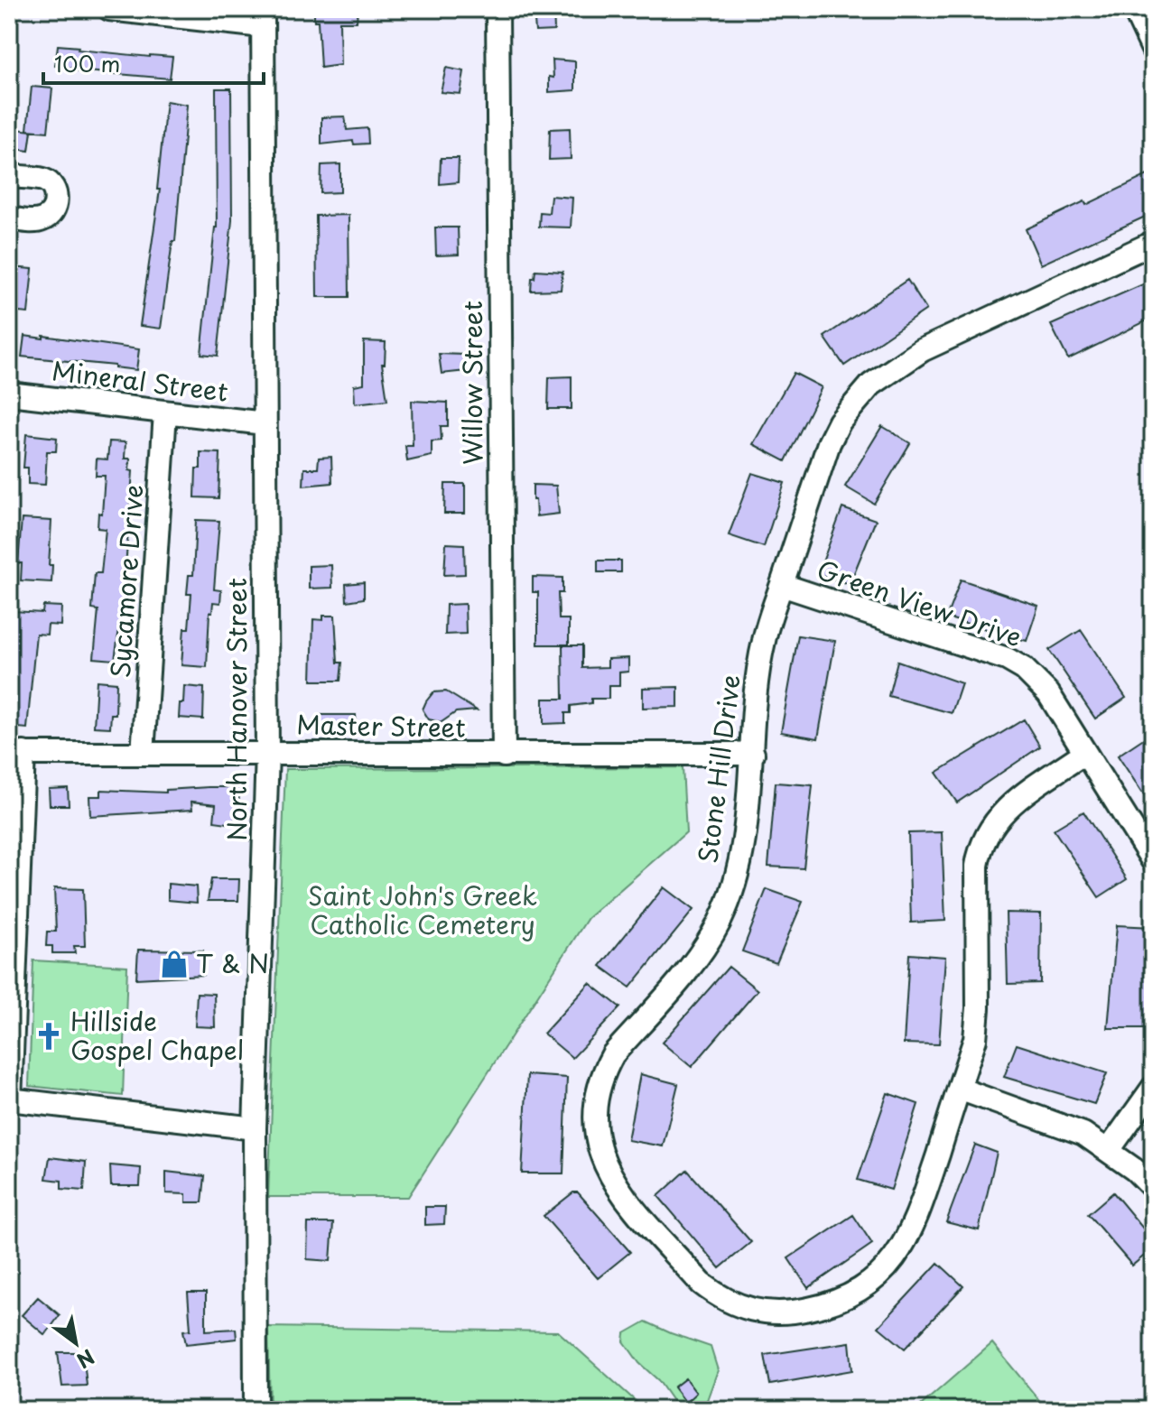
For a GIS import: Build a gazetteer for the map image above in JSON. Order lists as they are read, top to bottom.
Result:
{
  "streets": {
    "street": [
      "Mineral Street",
      "Willow Street",
      "Sycamore Drive",
      "Green View Drive",
      "North Hanover Street",
      "Master Street",
      "Stone Hill Drive"
    ]
  },
  "crossings": [
    ["Mineral Street", "Sycamore Drive"],
    ["Mineral Street", "North Hanover Street"],
    ["Willow Street", "Master Street"],
    ["Sycamore Drive", "Master Street"],
    ["Green View Drive", "Stone Hill Drive"],
    ["North Hanover Street", "Master Street"],
    ["Master Street", "Stone Hill Drive"]
  ],
  "parks": ["Saint John's Greek Catholic Cemetery"],
  "places": {
    "shop": ["T & N"],
    "church": ["Hillside Gospel Chapel"]
  },
  "scale_bar": "100 m",
  "north": "bottom right"
}
